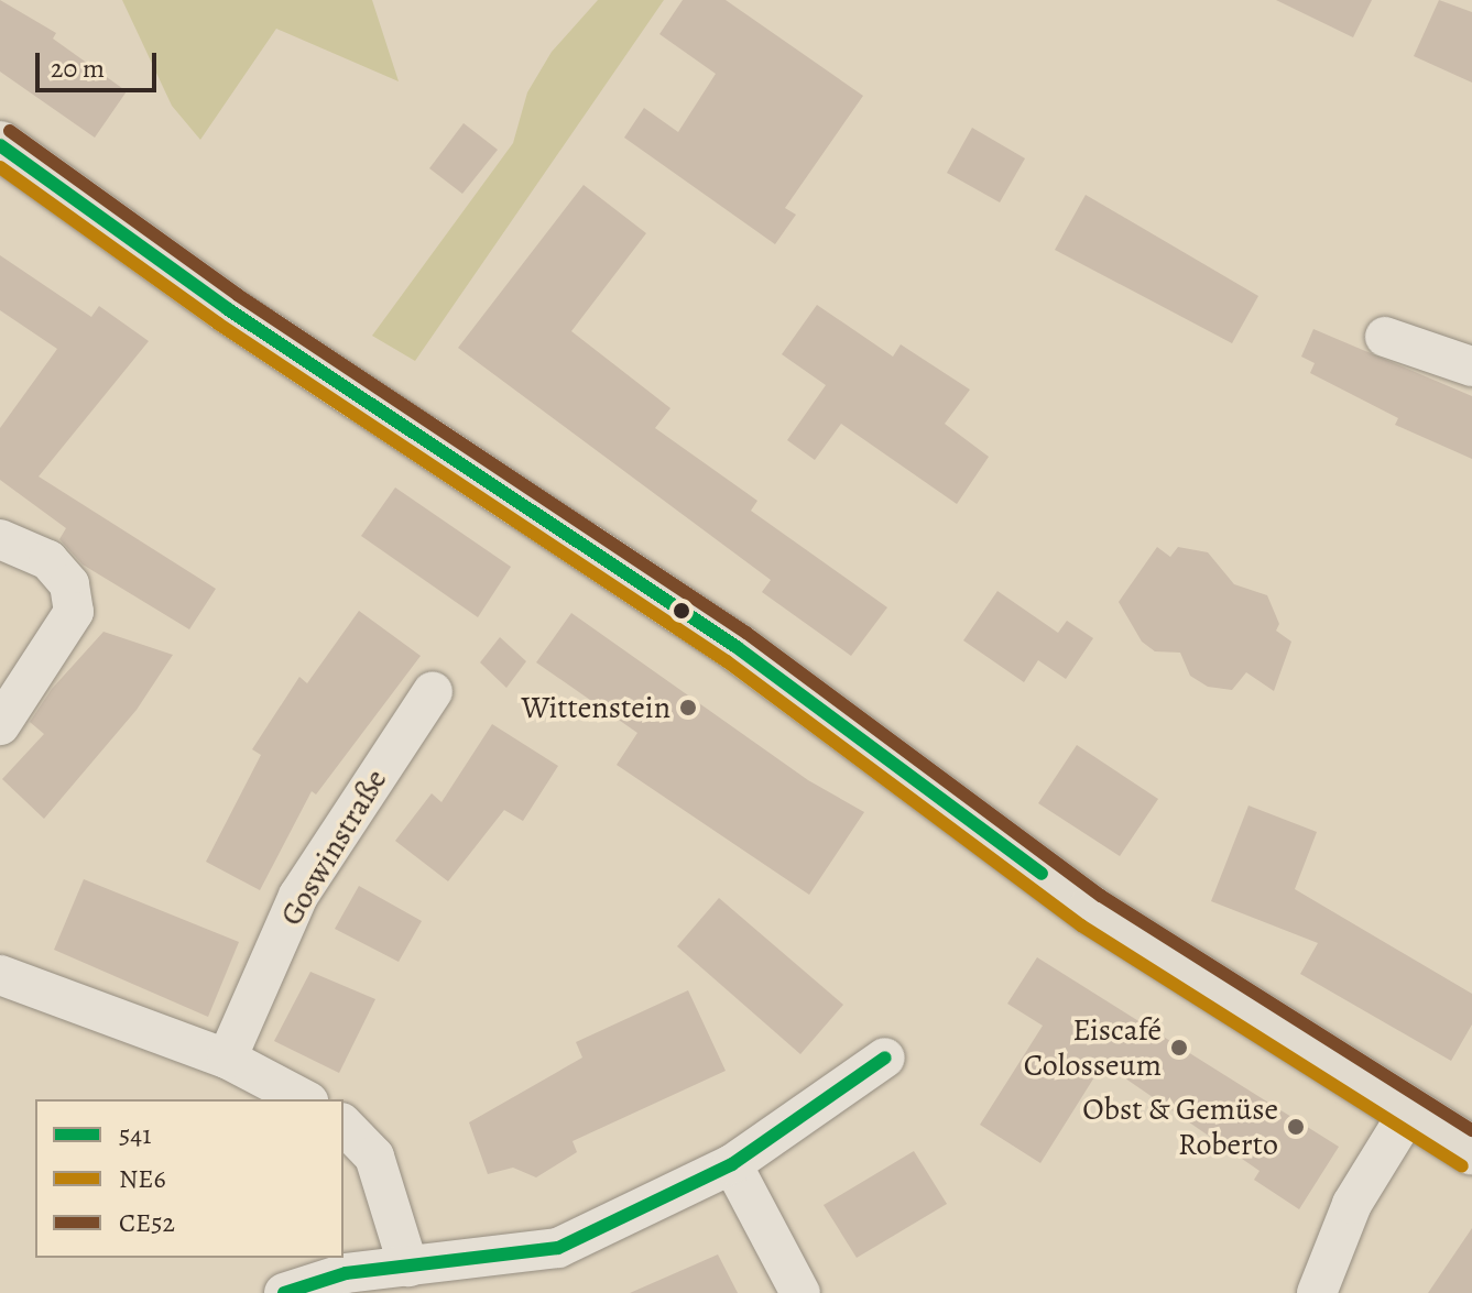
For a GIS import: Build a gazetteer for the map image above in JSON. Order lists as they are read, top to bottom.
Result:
{
  "streets": {
    "street": ["Goswinstraße"]
  },
  "places": ["Wittenstein", "Eiscafé Colosseum", "Obst & Gemüse Roberto"],
  "lines": ["transit line CE52", "transit line 541", "transit line NE6"],
  "legend": ["541", "NE6", "CE52"],
  "scale_bar": "20 m"
}
